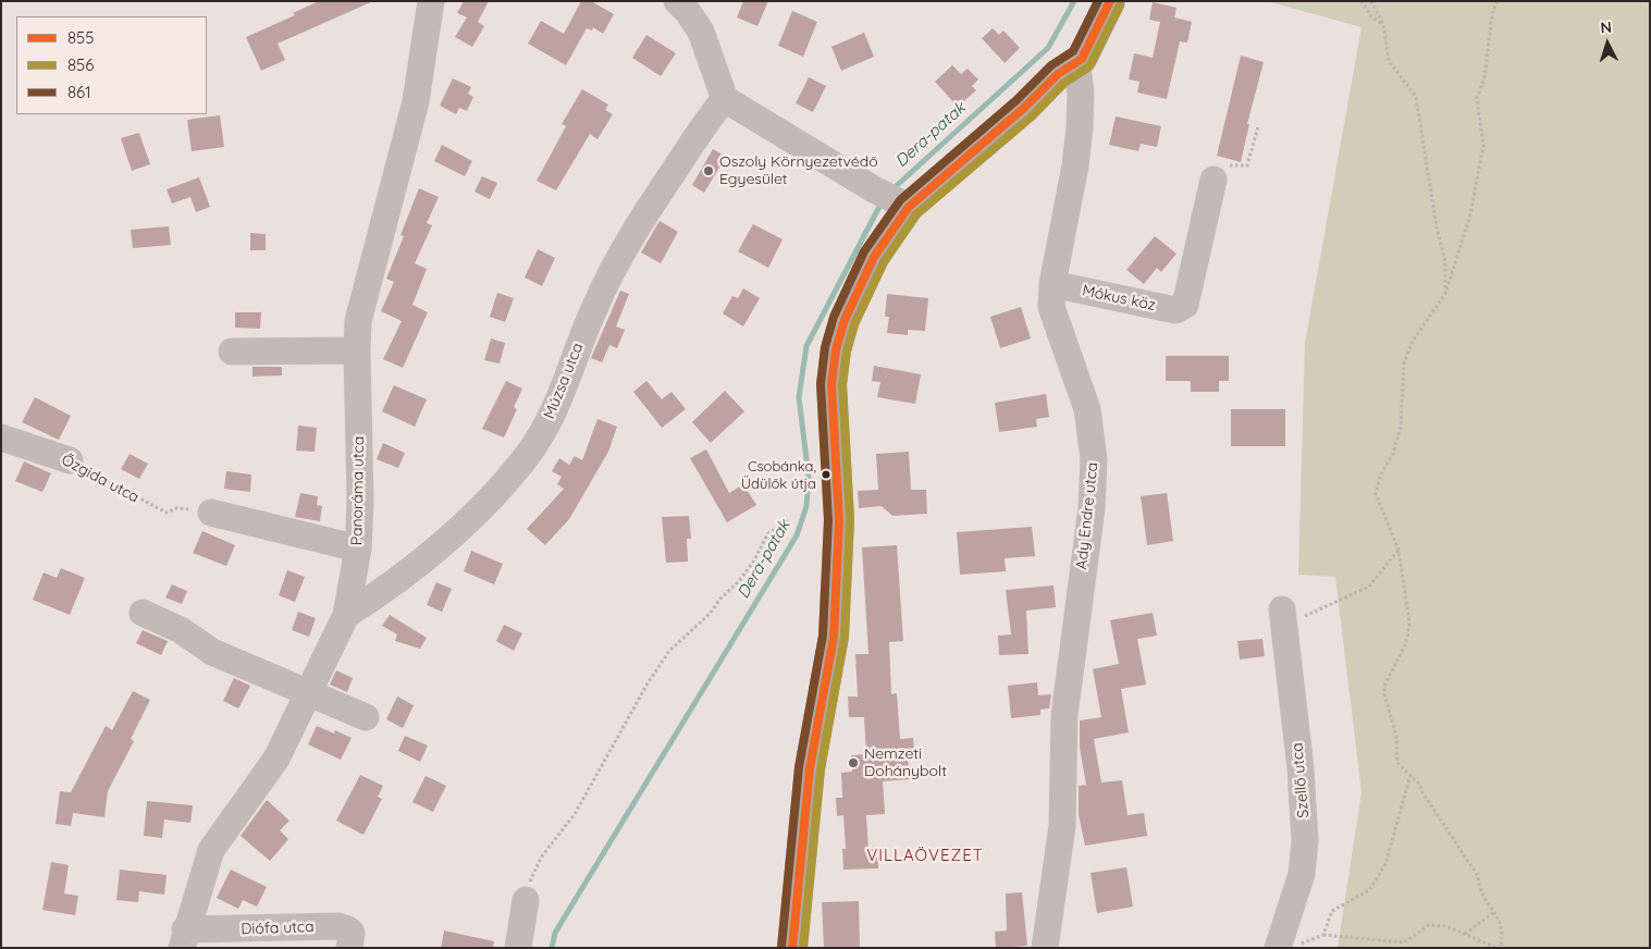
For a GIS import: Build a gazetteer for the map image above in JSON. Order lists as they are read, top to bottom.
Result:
{
  "streets": {
    "street": [
      "Mókus köz",
      "Múzsa utca",
      "Őzgida utca",
      "Panoráma utca",
      "Ady Endre utca",
      "Szellő utca",
      "Diófa utca"
    ]
  },
  "crossings": [
    ["Mókus köz", "Ady Endre utca"],
    ["Múzsa utca", "Panoráma utca"],
    ["Panoráma utca", "Diófa utca"]
  ],
  "districts": ["VILLAÖVEZET"],
  "water": ["Dera-patak"],
  "places": ["Oszoly Környezetvédő Egyesület", "Csobánka, Üdülők útja", "Nemzeti Dohánybolt"],
  "lines": ["transit line 855", "transit line 861", "transit line 856"],
  "legend": ["855", "856", "861"],
  "north": "top"
}
